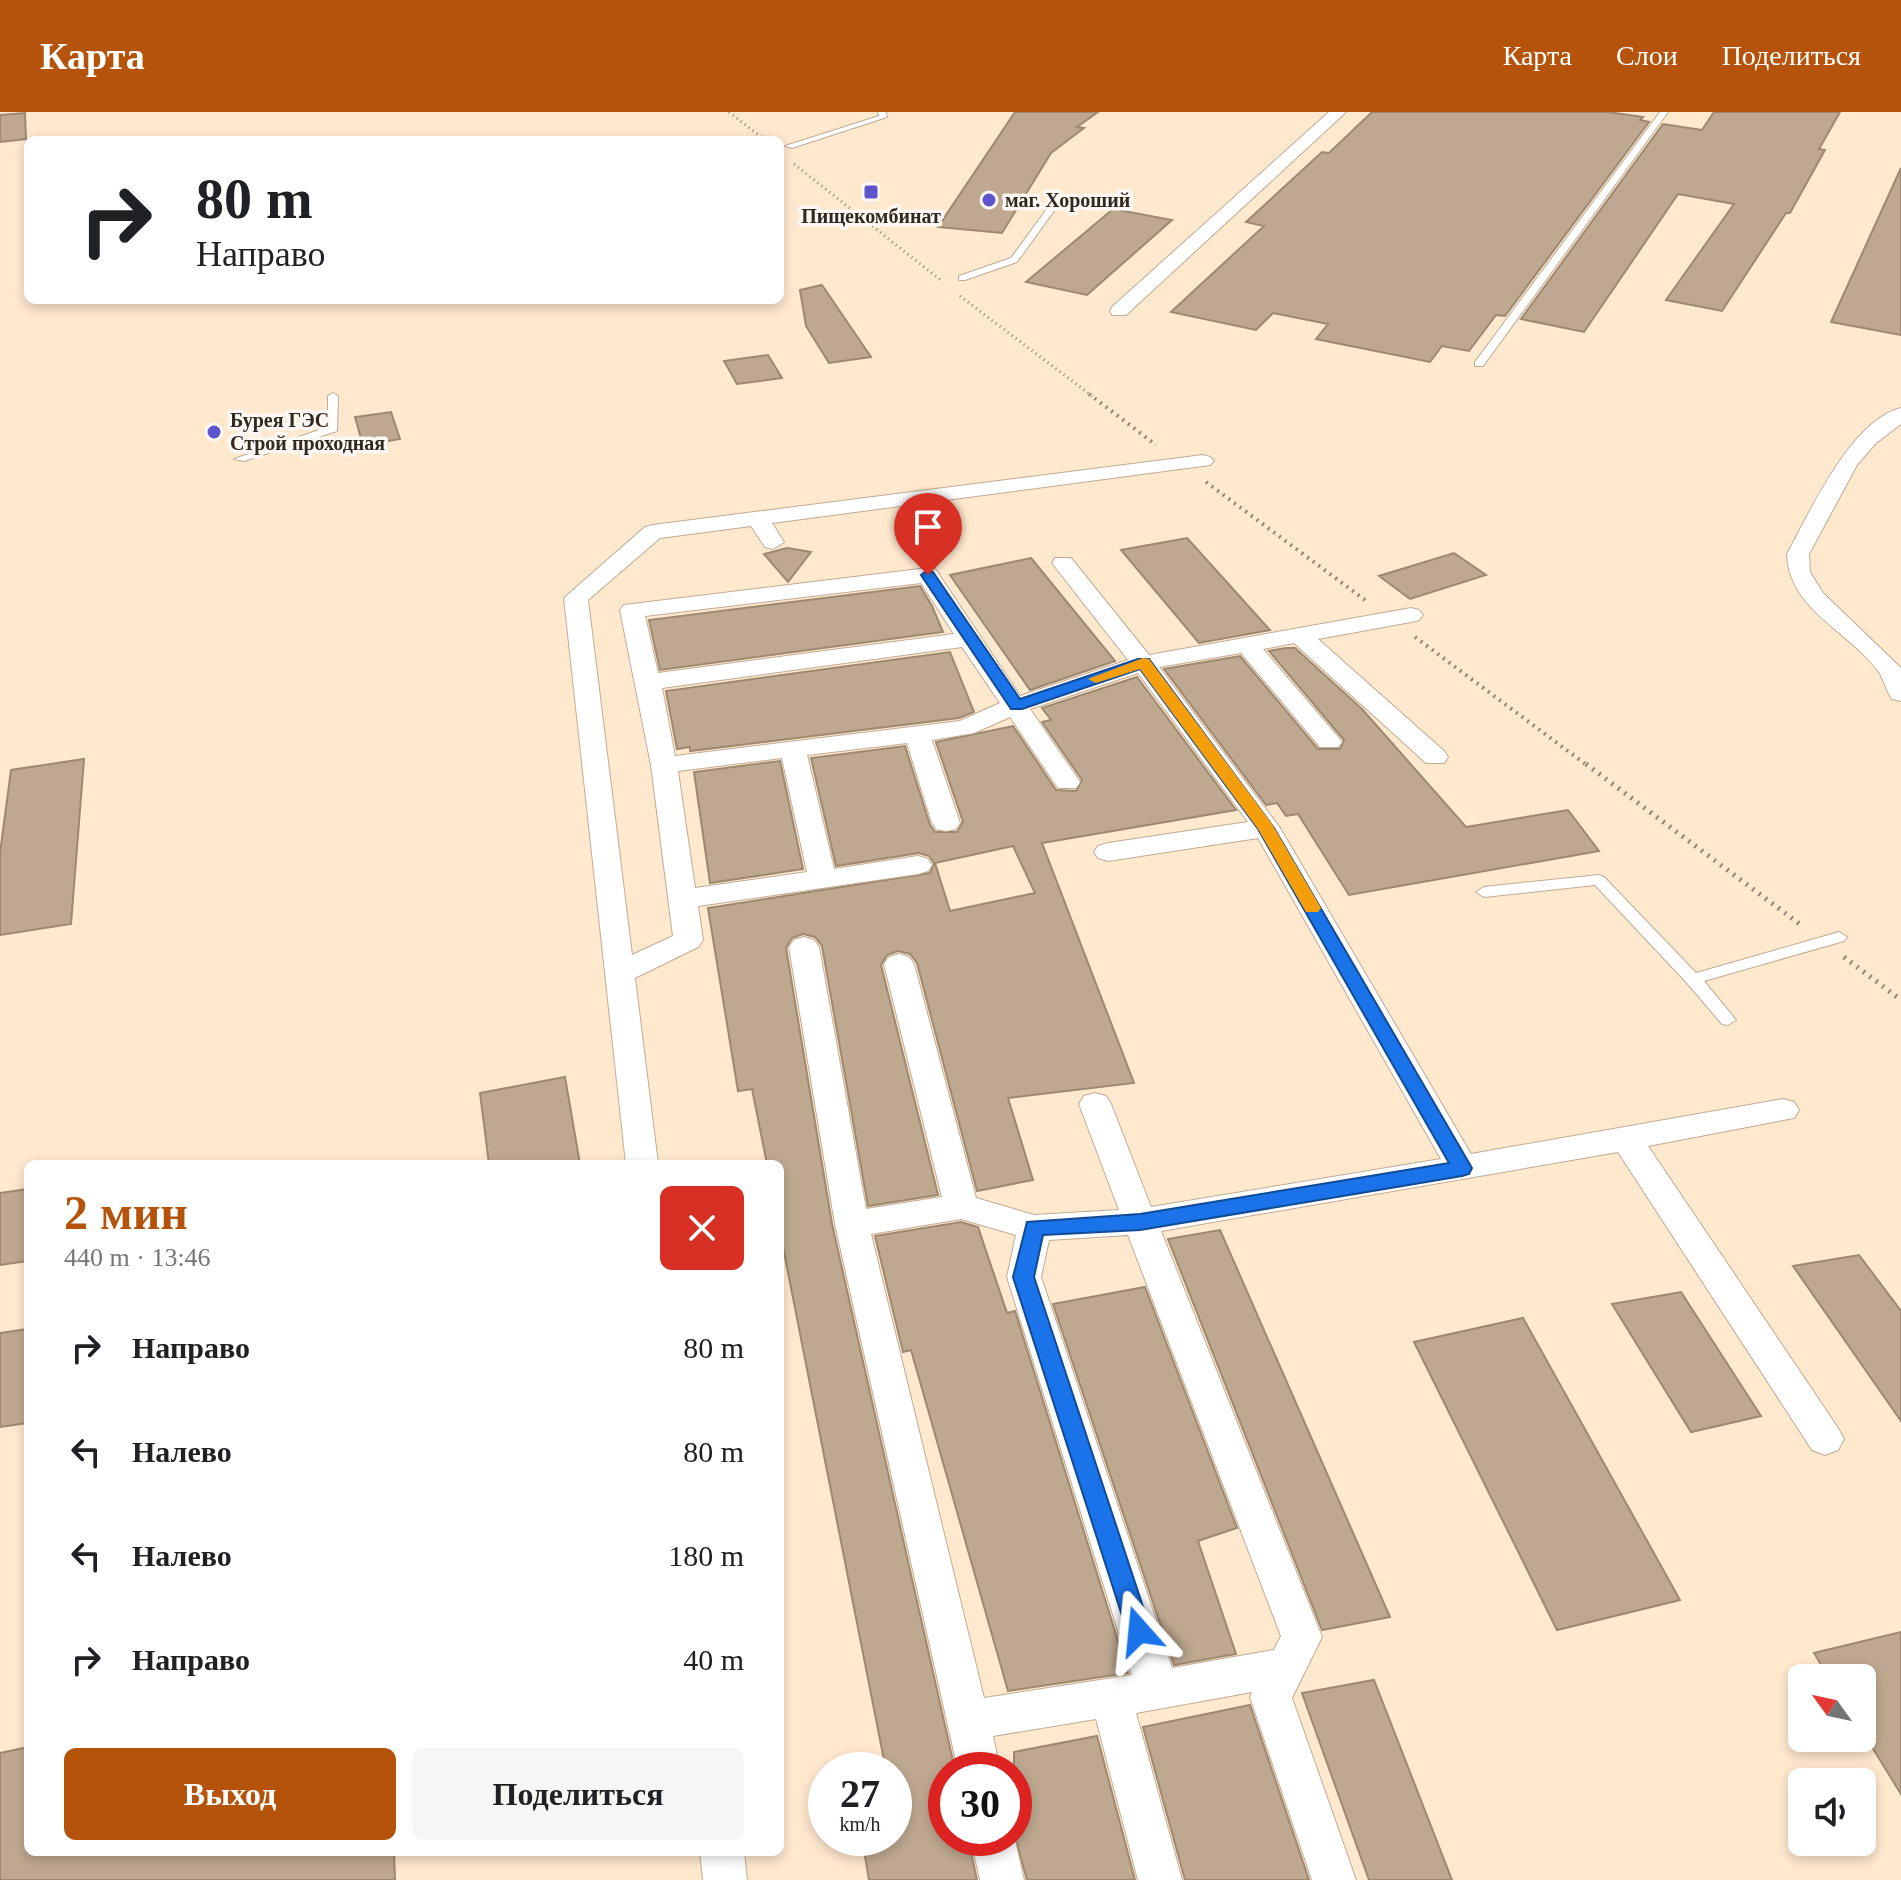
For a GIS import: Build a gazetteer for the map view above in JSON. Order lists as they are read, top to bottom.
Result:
{
  "places": {
    "transit": ["Пищекомбинат"],
    "other": ["маг. Хороший", "Бурея ГЭС Строй проходная"]
  },
  "north": "top left",
  "page": {
    "header": "Карта",
    "nav": ["Карта", "Слои", "Поделиться"],
    "turn": ["80 m", "Направо"],
    "heading": ["2 мин", "440 m · 13:46"],
    "list": [
      {
        "name": "Направо",
        "value": "80 m"
      },
      {
        "name": "Налево",
        "value": "80 m"
      },
      {
        "name": "Налево",
        "value": "180 m"
      },
      {
        "name": "Направо",
        "value": "40 m"
      }
    ],
    "buttons": ["Выход", "Поделиться"],
    "speed": "27 km/h",
    "limit": "30"
  }
}
